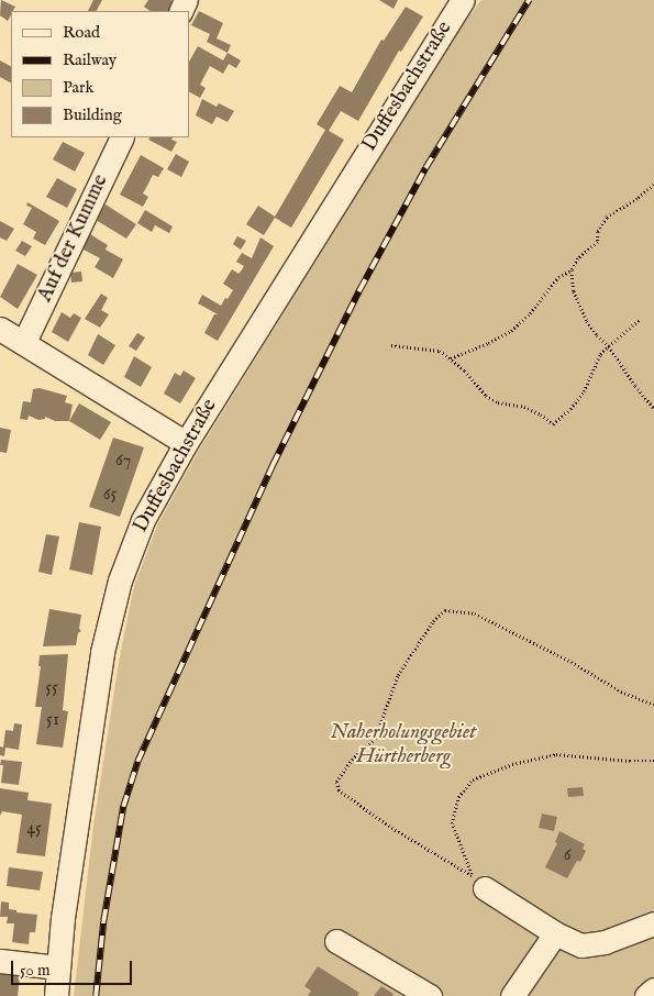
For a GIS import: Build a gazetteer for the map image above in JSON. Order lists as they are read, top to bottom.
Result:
{
  "streets": {
    "street": ["Duffesbachstraße", "Auf der Kumme"]
  },
  "parks": ["Naherholungsgebiet Hürtherberg"],
  "house_numbers": [
    "67",
    "65",
    "55",
    "51",
    "45",
    "6"
  ],
  "legend": [
    "Road",
    "Railway",
    "Park",
    "Building"
  ],
  "scale_bar": "50 m"
}
